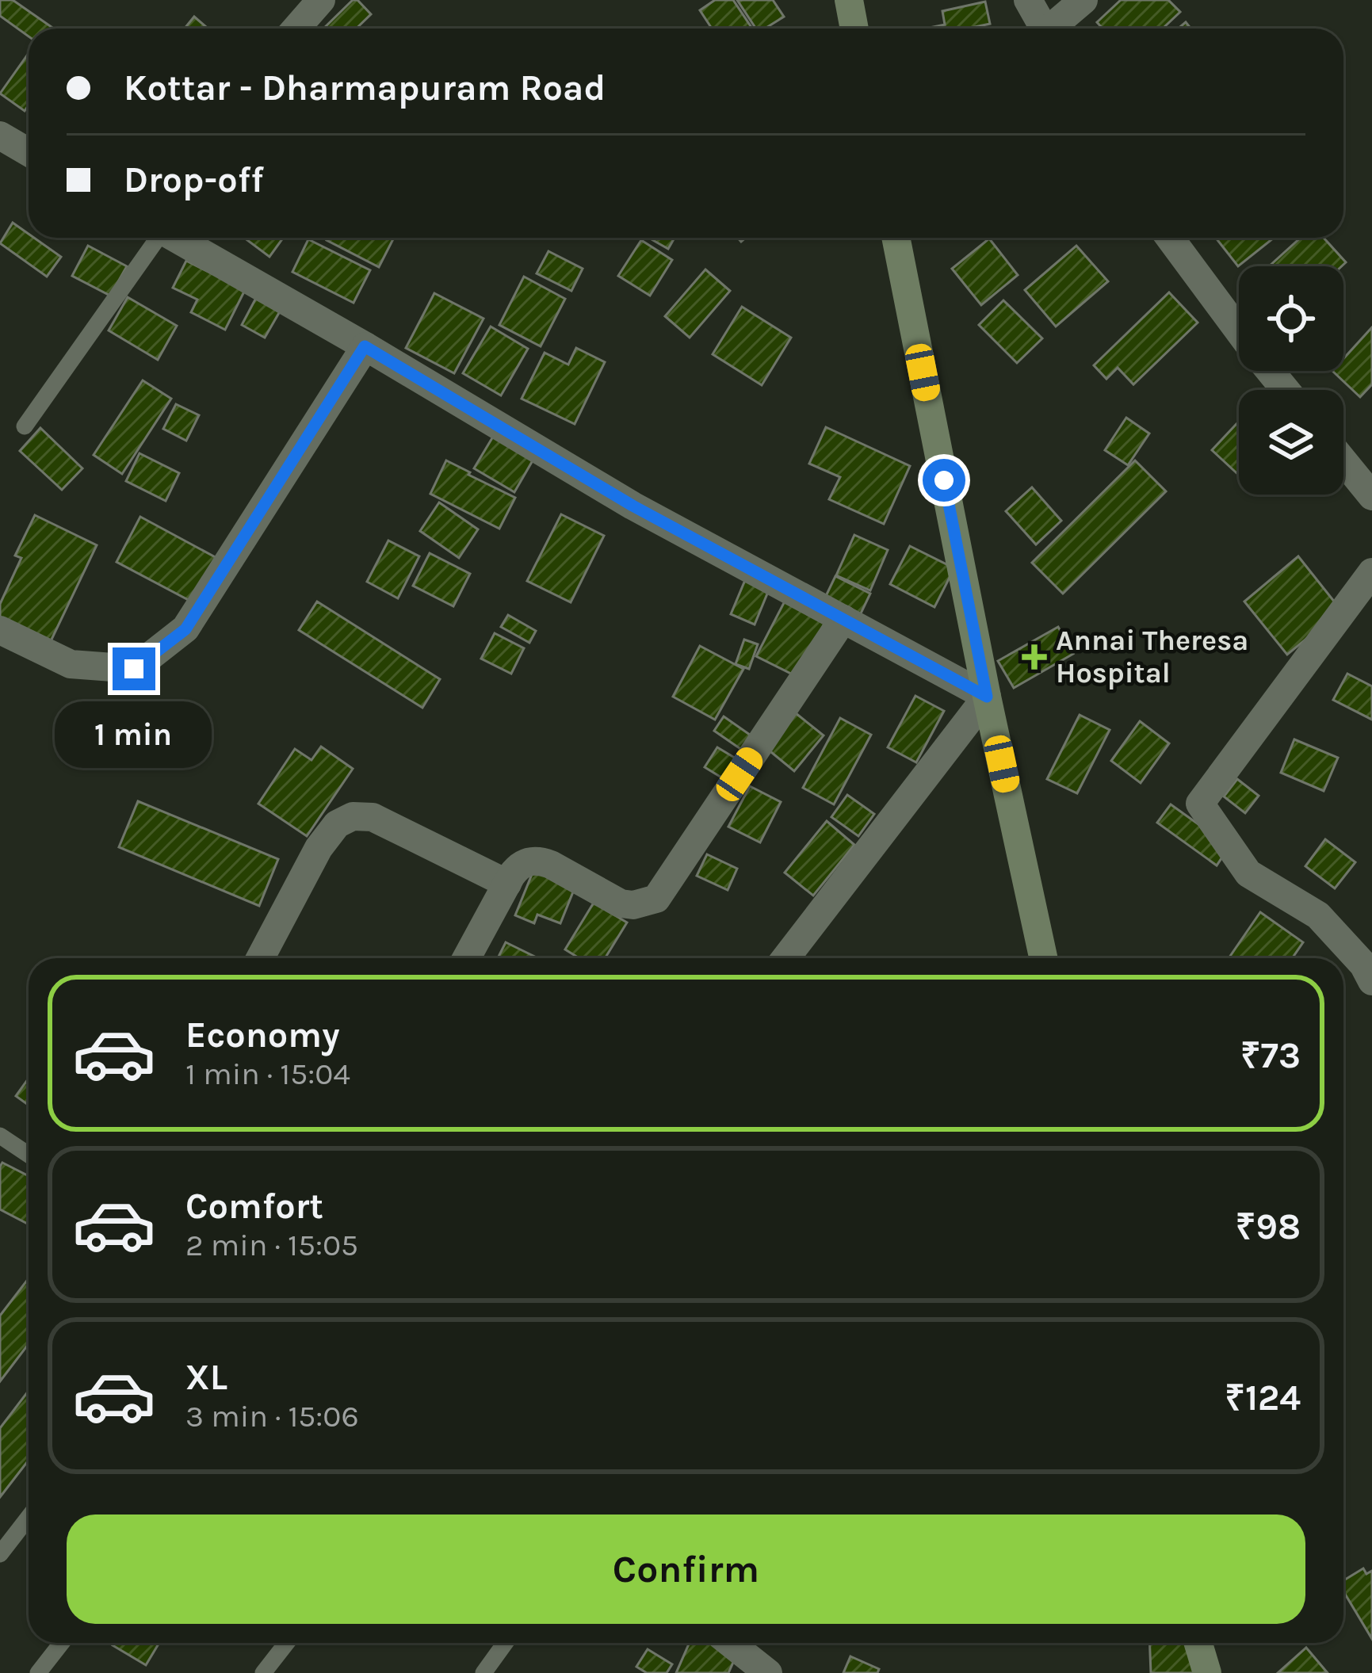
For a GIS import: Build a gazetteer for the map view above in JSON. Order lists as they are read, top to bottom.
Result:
{
  "places": {
    "health": ["Annai Theresa Hospital"]
  },
  "page": {
    "banner": ["Kottar - Dharmapuram Road", "Drop-off"],
    "bubble": "1 min",
    "list": [
      {
        "name": "Economy",
        "note": "1 min · 15:04",
        "value": "₹73"
      },
      {
        "name": "Comfort",
        "note": "2 min · 15:05",
        "value": "₹98"
      },
      {
        "name": "XL",
        "note": "3 min · 15:06",
        "value": "₹124"
      }
    ],
    "buttons": "Confirm"
  }
}
